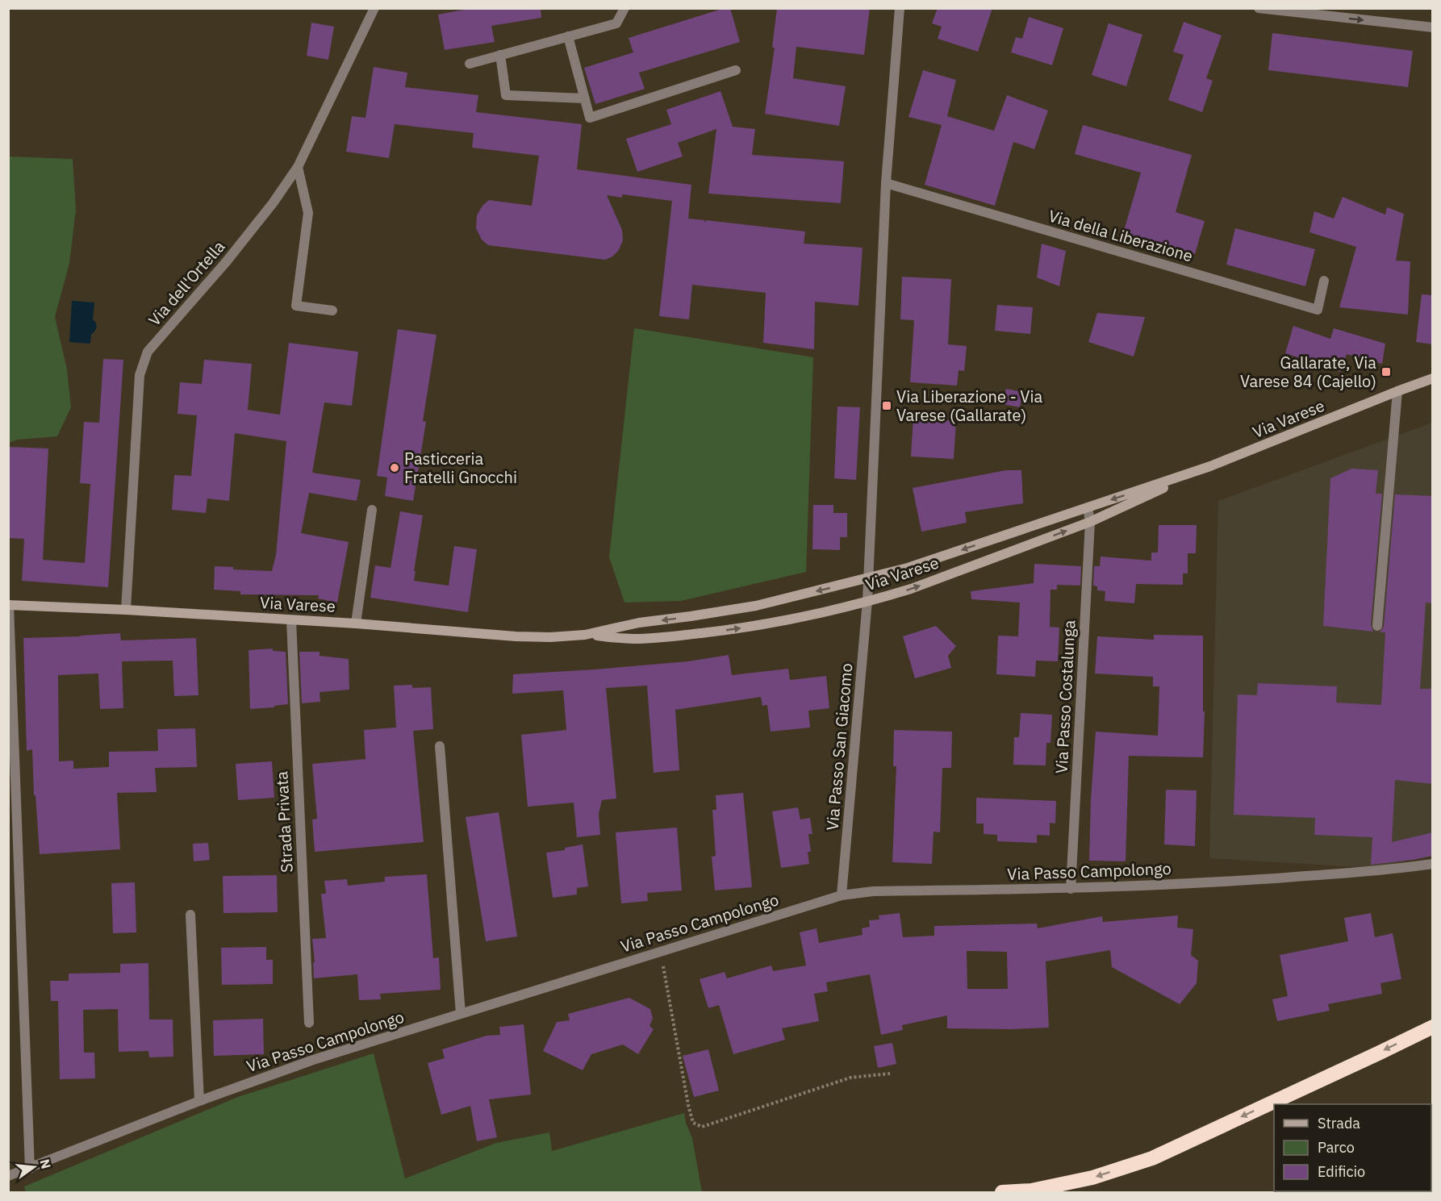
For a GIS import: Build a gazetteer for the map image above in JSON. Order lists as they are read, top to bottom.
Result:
{
  "streets": {
    "main road": ["Via Varese"],
    "street": [
      "Via della Liberazione",
      "Via dell'Ortella",
      "Via Passo Costalunga",
      "Via Passo San Giacomo",
      "Strada Privata",
      "Via Passo Campolongo"
    ]
  },
  "crossings": [
    ["Via dell'Ortella", "Via Varese"],
    ["Via Varese", "Via Passo Costalunga"],
    ["Via Varese", "Via Passo San Giacomo"],
    ["Via Varese", "Strada Privata"],
    ["Via Passo Costalunga", "Via Passo Campolongo"],
    ["Via Passo San Giacomo", "Via Passo Campolongo"]
  ],
  "places": {
    "transit": ["Gallarate, Via Varese 84 (Cajello)", "Via Liberazione - Via Varese (Gallarate)"],
    "other": ["Pasticceria Fratelli Gnocchi"]
  },
  "legend": ["Strada", "Parco", "Edificio"],
  "north": "right"
}
